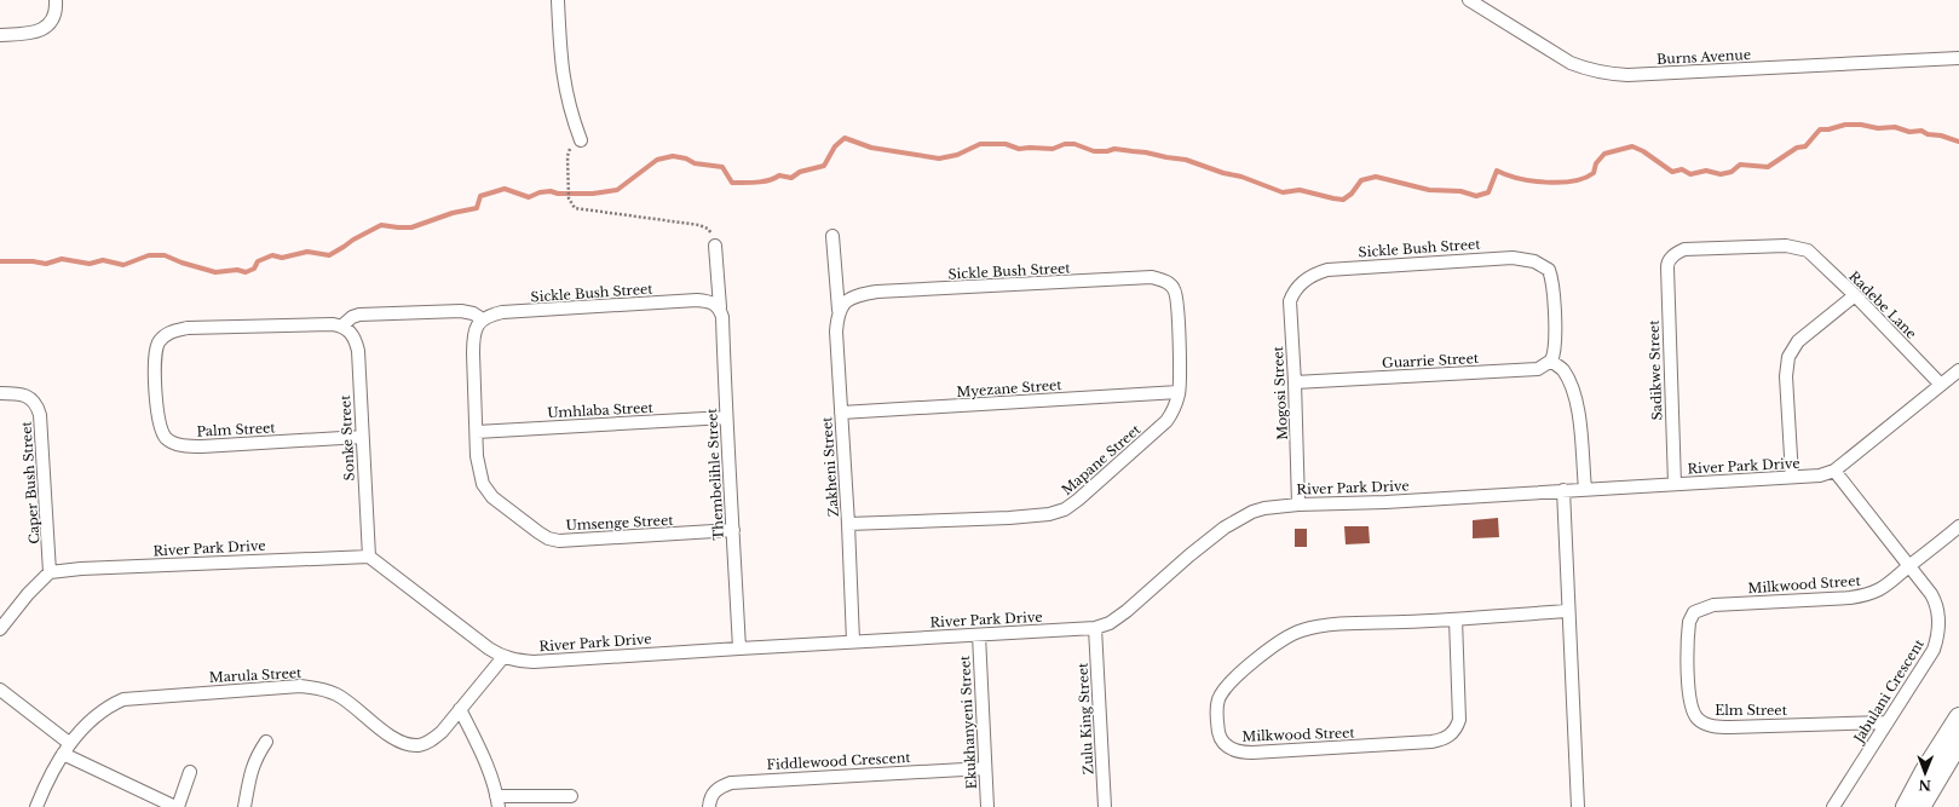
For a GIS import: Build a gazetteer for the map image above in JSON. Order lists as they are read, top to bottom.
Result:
{
  "streets": {
    "street": [
      "Burns Avenue",
      "Sickle Bush Street",
      "Radebe Lane",
      "Guarrie Street",
      "Sadikwe Street",
      "Myezane Street",
      "Mogosi Street",
      "Umhlaba Street",
      "Palm Street",
      "Sonke Street",
      "Mapane Street",
      "River Park Drive",
      "Zakheni Street",
      "Thembelihle Street",
      "Caper Bush Street",
      "Umsenge Street",
      "Milkwood Street",
      "Marula Street",
      "Jabulani Crescent",
      "Elm Street",
      "Zulu King Street",
      "Ekukhanyeni Street",
      "Fiddlewood Crescent"
    ]
  },
  "crossings": [
    ["Sickle Bush Street", "Guarrie Street"],
    ["Sickle Bush Street", "Mogosi Street"],
    ["Sickle Bush Street", "Mapane Street"],
    ["Sickle Bush Street", "Zakheni Street"],
    ["Sickle Bush Street", "Thembelihle Street"],
    ["Sickle Bush Street", "Umsenge Street"],
    ["Radebe Lane", "Sadikwe Street"],
    ["Radebe Lane", "River Park Drive"],
    ["Guarrie Street", "Mogosi Street"],
    ["Sadikwe Street", "River Park Drive"],
    ["Myezane Street", "Mapane Street"],
    ["Myezane Street", "Zakheni Street"],
    ["Mogosi Street", "River Park Drive"],
    ["Umhlaba Street", "Thembelihle Street"],
    ["Umhlaba Street", "Umsenge Street"],
    ["Palm Street", "Sonke Street"],
    ["Sonke Street", "River Park Drive"],
    ["Mapane Street", "Zakheni Street"],
    ["River Park Drive", "Zakheni Street"],
    ["River Park Drive", "Thembelihle Street"],
    ["River Park Drive", "Caper Bush Street"],
    ["River Park Drive", "Marula Street"],
    ["River Park Drive", "Jabulani Crescent"],
    ["River Park Drive", "Zulu King Street"],
    ["River Park Drive", "Ekukhanyeni Street"],
    ["Thembelihle Street", "Umsenge Street"],
    ["Milkwood Street", "Jabulani Crescent"],
    ["Milkwood Street", "Elm Street"],
    ["Jabulani Crescent", "Elm Street"],
    ["Ekukhanyeni Street", "Fiddlewood Crescent"]
  ],
  "north": "bottom"
}
